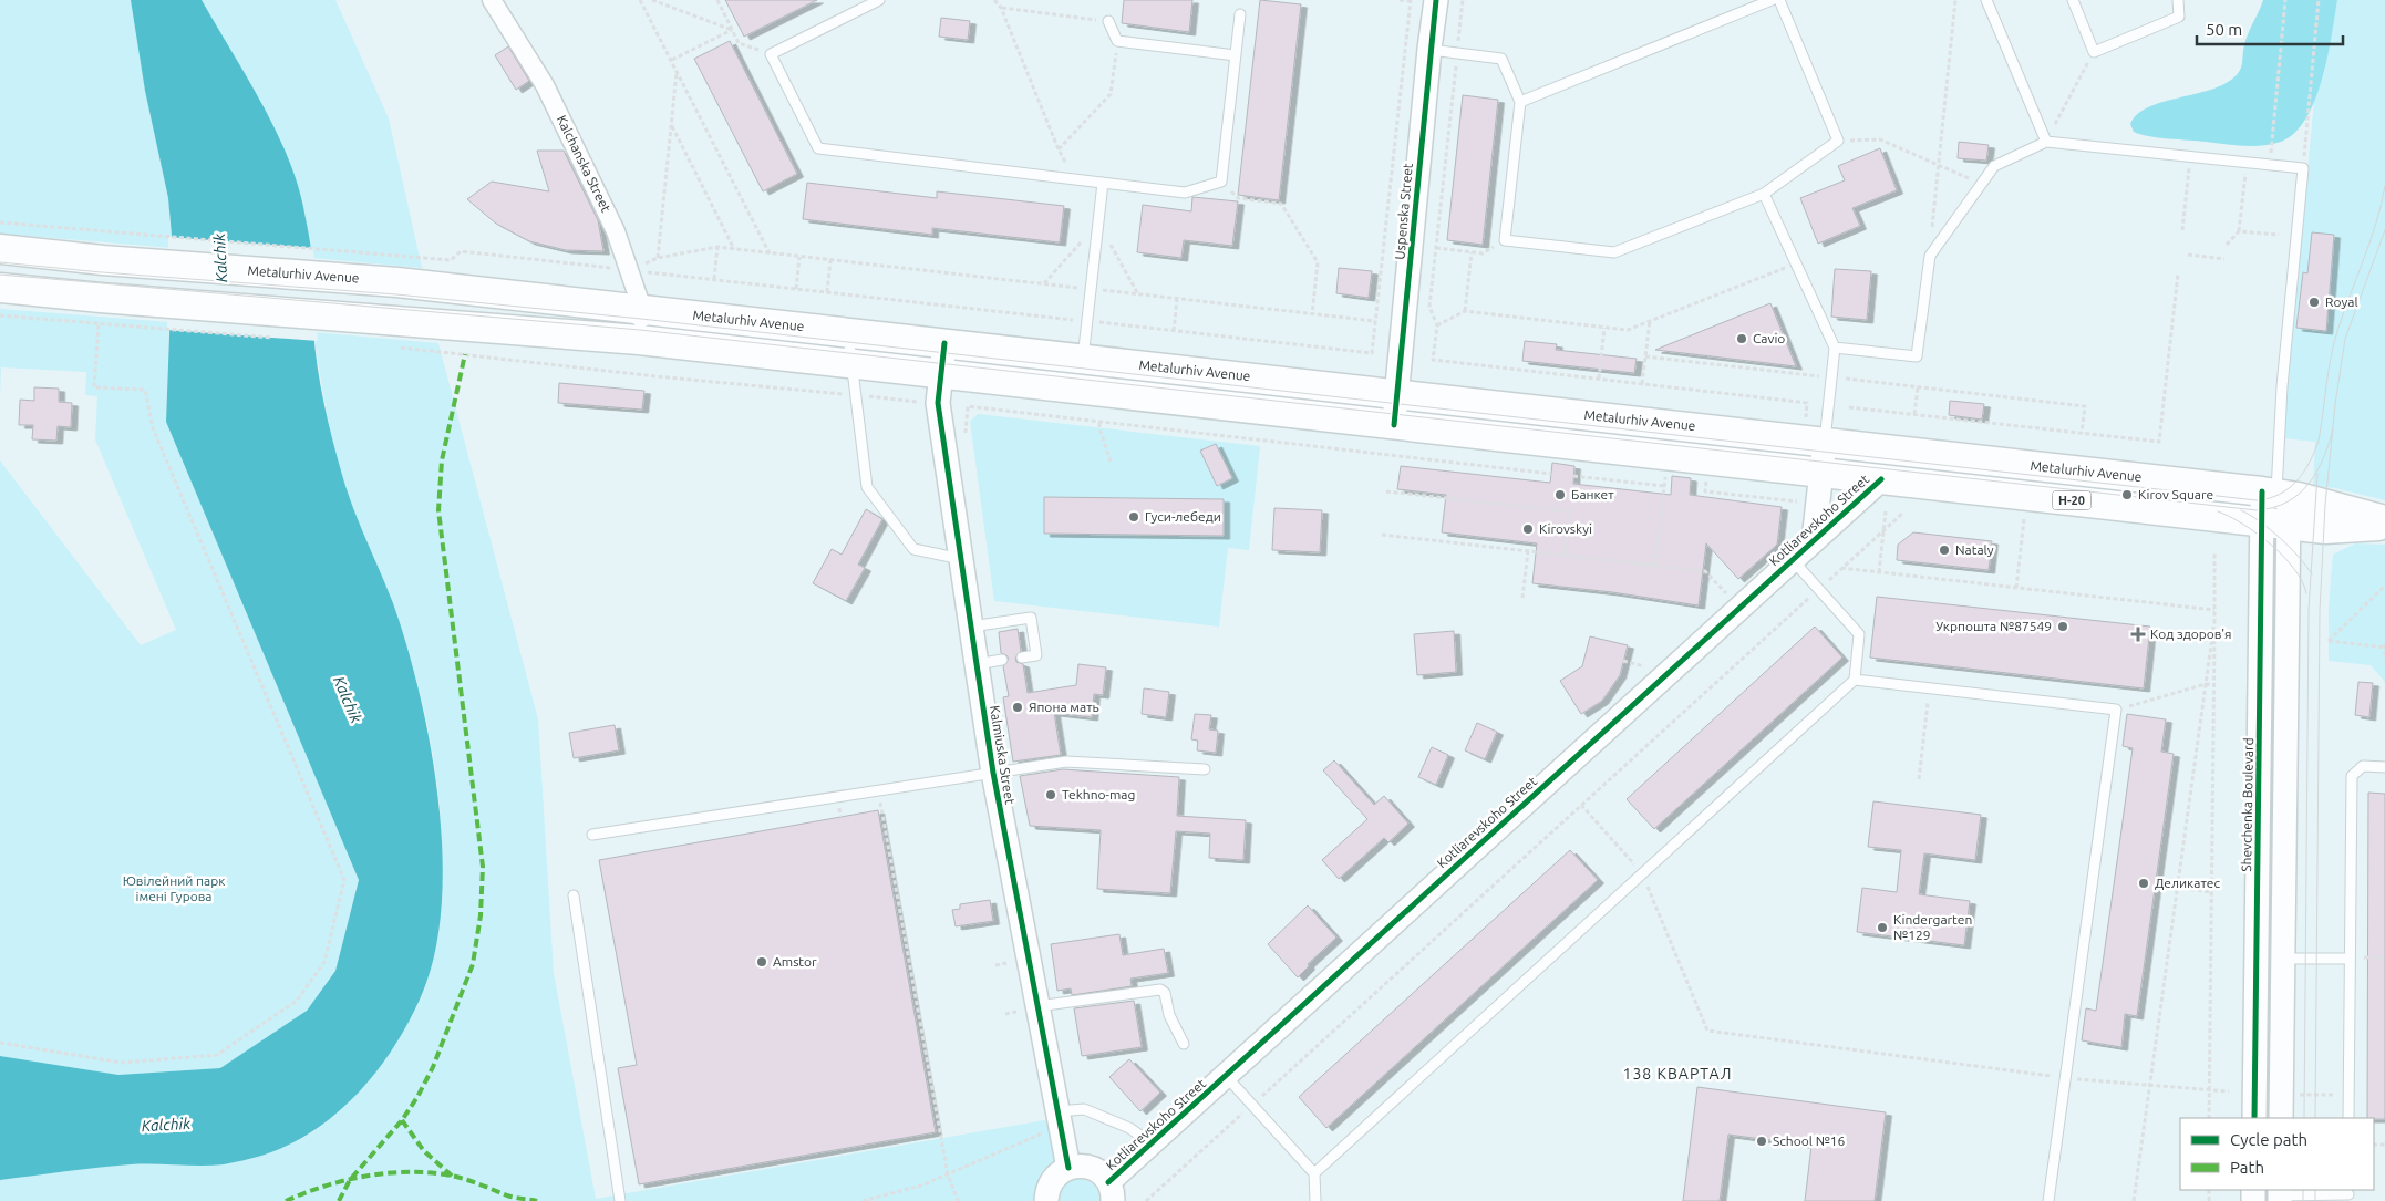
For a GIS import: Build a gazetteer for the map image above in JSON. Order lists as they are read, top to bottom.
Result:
{
  "streets": {
    "main road": ["Metalurhiv Avenue", "Н-20"],
    "street": [
      "Kalchanska Street",
      "Uspenska Street",
      "Kotliarevskoho Street",
      "Kalmiuska Street",
      "Shevchenka Boulevard"
    ]
  },
  "crossings": [
    ["Kalchanska Street", "Metalurhiv Avenue"],
    ["Uspenska Street", "Metalurhiv Avenue"],
    ["Metalurhiv Avenue", "Kotliarevskoho Street"],
    ["Metalurhiv Avenue", "Kalmiuska Street"],
    ["Metalurhiv Avenue", "Shevchenka Boulevard"]
  ],
  "districts": ["138 КВАРТАЛ"],
  "water": ["Kalchik"],
  "parks": ["Ювілейний парк імені Гурова"],
  "places": {
    "other": [
      "Royal",
      "Cavio",
      "Банкет",
      "Kirov Square",
      "Гуси-лебеди",
      "Kirovskyi",
      "Nataly",
      "Укрпошта №87549",
      "Япона мать",
      "Tekhno-mag",
      "Деликатес",
      "Kindergarten №129",
      "Amstor",
      "School №16"
    ],
    "health": ["Код здоров'я"]
  },
  "legend": ["Cycle path", "Path"],
  "scale_bar": "50 m"
}
